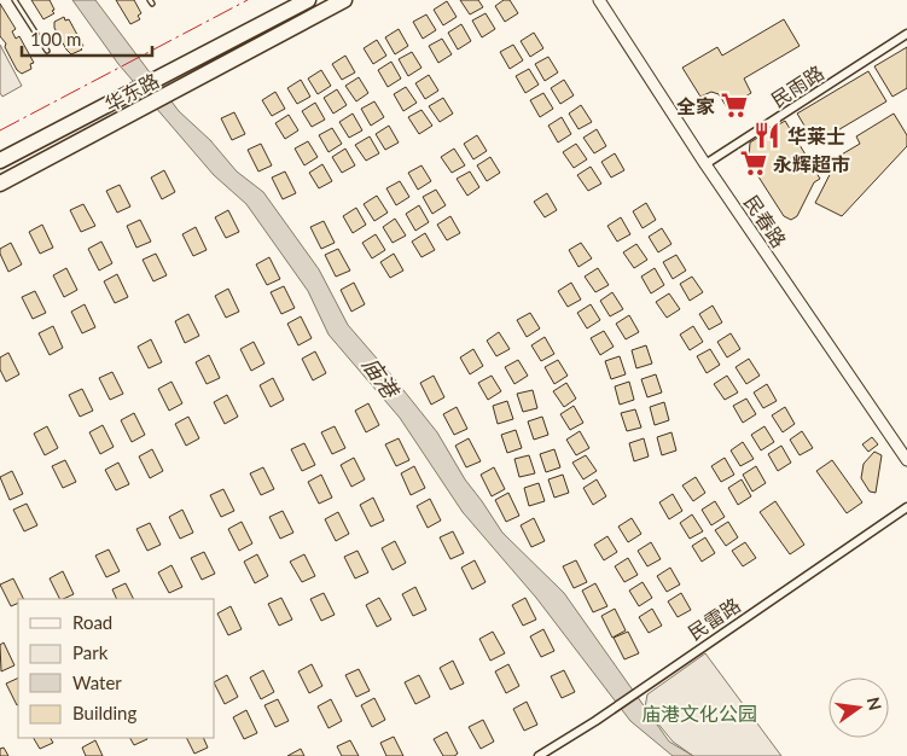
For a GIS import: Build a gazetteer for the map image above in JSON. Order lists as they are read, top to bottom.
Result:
{
  "streets": {
    "highway": ["华东路"],
    "street": ["民雨路", "民春路", "民雷路"]
  },
  "crossings": [
    ["民雨路", "民春路"]
  ],
  "water": ["庙港"],
  "parks": ["庙港文化公园"],
  "places": {
    "supermarket": ["全家", "永辉超市"],
    "restaurant": ["华莱士"]
  },
  "legend": [
    "Road",
    "Park",
    "Water",
    "Building"
  ],
  "scale_bar": "100 m",
  "north": "right"
}
